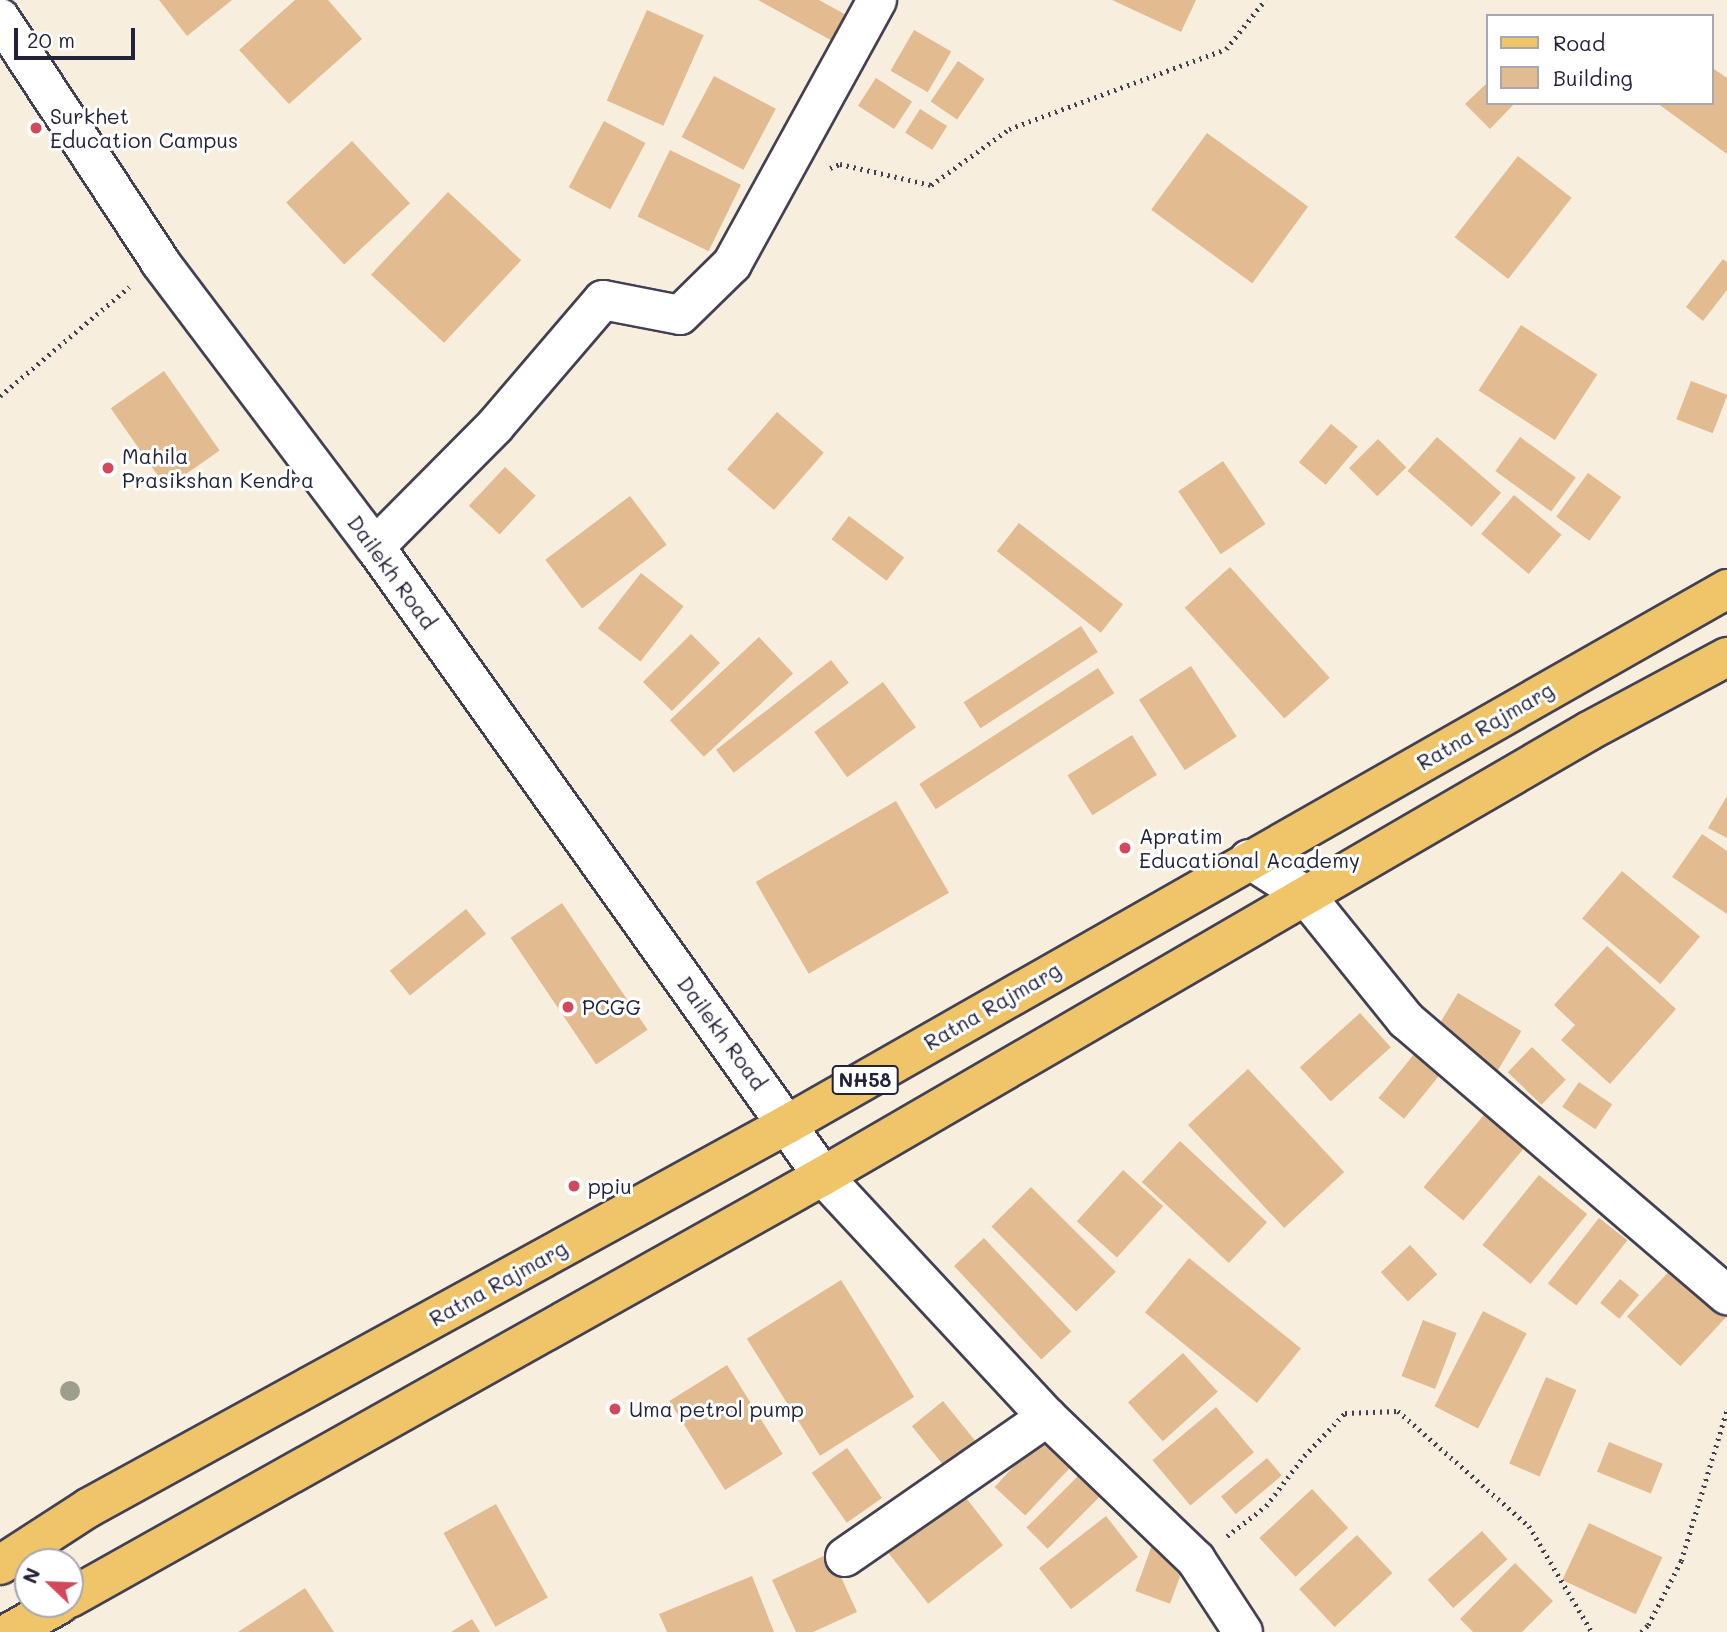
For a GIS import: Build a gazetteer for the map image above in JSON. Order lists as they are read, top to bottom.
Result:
{
  "streets": {
    "main road": ["Ratna Rajmarg", "NH58"],
    "street": ["Dailekh Road"]
  },
  "crossings": [
    ["Dailekh Road", "Ratna Rajmarg"],
    ["Dailekh Road", "NH58"]
  ],
  "places": [
    "Surkhet Education Campus",
    "Mahila Prasikshan Kendra",
    "Apratim Educational Academy",
    "PCGG",
    "ppiu",
    "Uma petrol pump"
  ],
  "legend": ["Road", "Building"],
  "scale_bar": "20 m",
  "north": "top left"
}
